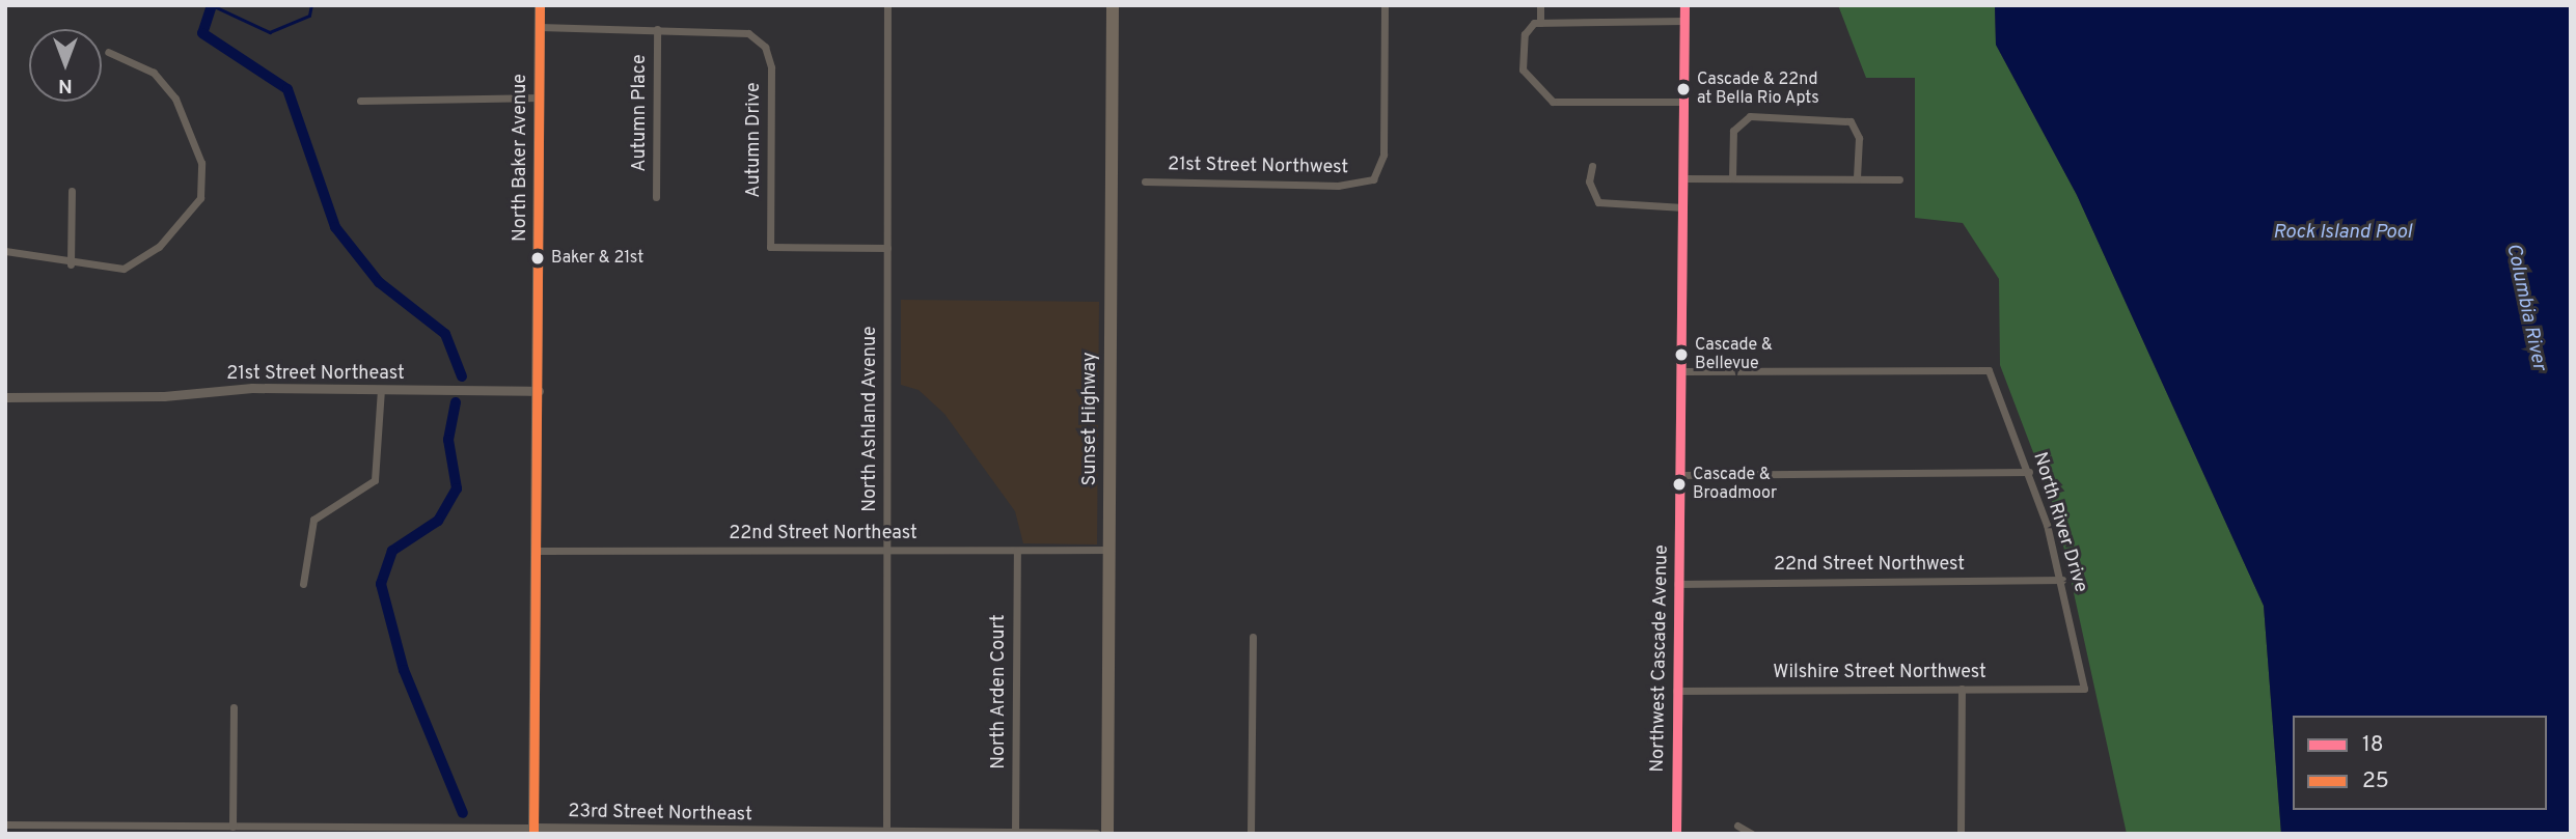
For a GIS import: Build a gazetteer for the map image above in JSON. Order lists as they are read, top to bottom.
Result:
{
  "streets": {
    "highway": ["Sunset Highway"],
    "main road": ["North Baker Avenue"],
    "street": [
      "Autumn Place",
      "Autumn Drive",
      "21st Street Northwest",
      "21st Street Northeast",
      "North Ashland Avenue",
      "North River Drive",
      "22nd Street Northeast",
      "22nd Street Northwest",
      "Northwest Cascade Avenue",
      "Wilshire Street Northwest",
      "North Arden Court",
      "23rd Street Northeast"
    ]
  },
  "crossings": [
    ["Autumn Place", "Autumn Drive"],
    ["Autumn Drive", "North Baker Avenue"],
    ["Autumn Drive", "North Ashland Avenue"],
    ["North Baker Avenue", "21st Street Northeast"],
    ["North Baker Avenue", "22nd Street Northeast"],
    ["North Baker Avenue", "23rd Street Northeast"],
    ["North Ashland Avenue", "22nd Street Northeast"],
    ["North Ashland Avenue", "23rd Street Northeast"],
    ["Sunset Highway", "22nd Street Northeast"],
    ["North River Drive", "22nd Street Northwest"],
    ["North River Drive", "Northwest Cascade Avenue"],
    ["North River Drive", "Wilshire Street Northwest"],
    ["22nd Street Northeast", "North Arden Court"],
    ["22nd Street Northwest", "Northwest Cascade Avenue"],
    ["Northwest Cascade Avenue", "Wilshire Street Northwest"],
    ["North Arden Court", "23rd Street Northeast"]
  ],
  "water": ["Rock Island Pool", "Columbia River"],
  "places": [
    "Cascade & 22nd at Bella Rio Apts",
    "Baker & 21st",
    "Cascade & Bellevue",
    "Cascade & Broadmoor"
  ],
  "lines": ["transit line 18", "transit line 25"],
  "legend": ["18", "25"],
  "north": "bottom"
}
